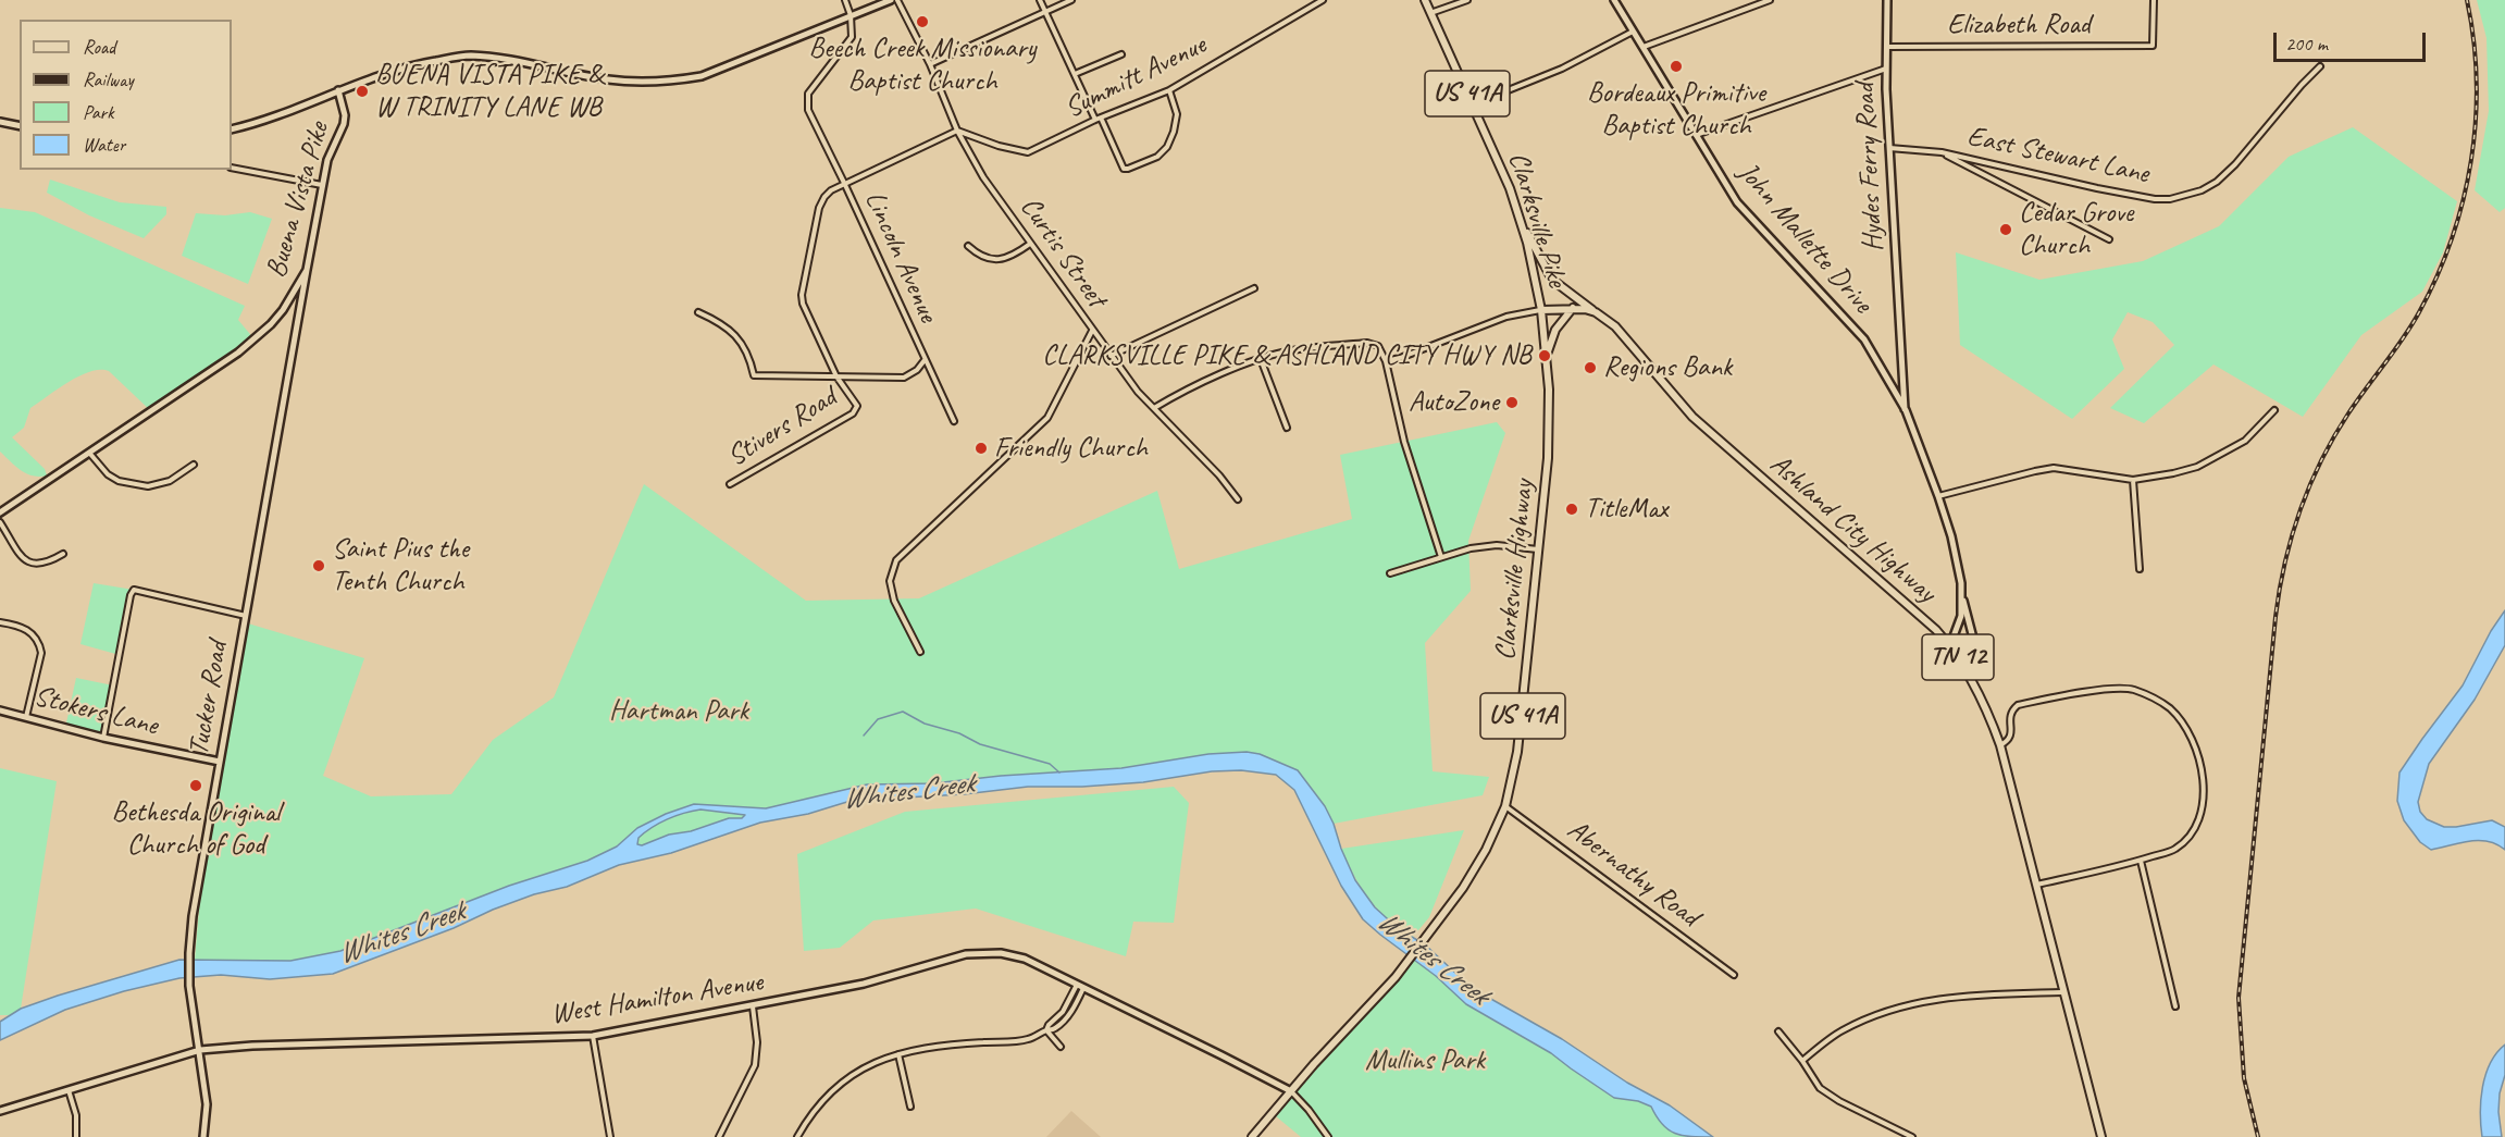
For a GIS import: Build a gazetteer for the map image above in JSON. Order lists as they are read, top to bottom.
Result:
{
  "streets": {
    "main road": [
      "US 41A",
      "Clarksville Pike",
      "Ashland City Highway",
      "Clarksville Highway",
      "TN 12"
    ],
    "street": [
      "Elizabeth Road",
      "Summitt Avenue",
      "East Stewart Lane",
      "Hydes Ferry Road",
      "Buena Vista Pike",
      "John Mallette Drive",
      "Curtis Street",
      "Lincoln Avenue",
      "Stivers Road",
      "Tucker Road",
      "Stokers Lane",
      "Abernathy Road",
      "West Hamilton Avenue"
    ]
  },
  "crossings": [
    ["Elizabeth Road", "Hydes Ferry Road"],
    ["Summitt Avenue", "Curtis Street"],
    ["East Stewart Lane", "Hydes Ferry Road"],
    ["Hydes Ferry Road", "John Mallette Drive"],
    ["Buena Vista Pike", "Lincoln Avenue"],
    ["Buena Vista Pike", "Tucker Road"],
    ["Clarksville Pike", "Ashland City Highway"],
    ["Clarksville Pike", "Clarksville Highway"],
    ["Ashland City Highway", "Clarksville Highway"],
    ["Clarksville Highway", "Abernathy Road"],
    ["Clarksville Highway", "West Hamilton Avenue"],
    ["Tucker Road", "Stokers Lane"],
    ["Tucker Road", "West Hamilton Avenue"]
  ],
  "water": ["Whites Creek"],
  "parks": ["Hartman Park", "Mullins Park"],
  "places": [
    "Beech Creek Missionary Baptist Church",
    "Bordeaux Primitive Baptist Church",
    "BUENA VISTA PIKE & W TRINITY LANE WB",
    "Cedar Grove Church",
    "CLARKSVILLE PIKE & ASHLAND CITY HWY NB",
    "Regions Bank",
    "AutoZone",
    "Friendly Church",
    "TitleMax",
    "Saint Pius the Tenth Church",
    "Bethesda Original Church of God"
  ],
  "legend": [
    "Road",
    "Railway",
    "Park",
    "Water"
  ],
  "scale_bar": "200 m"
}
